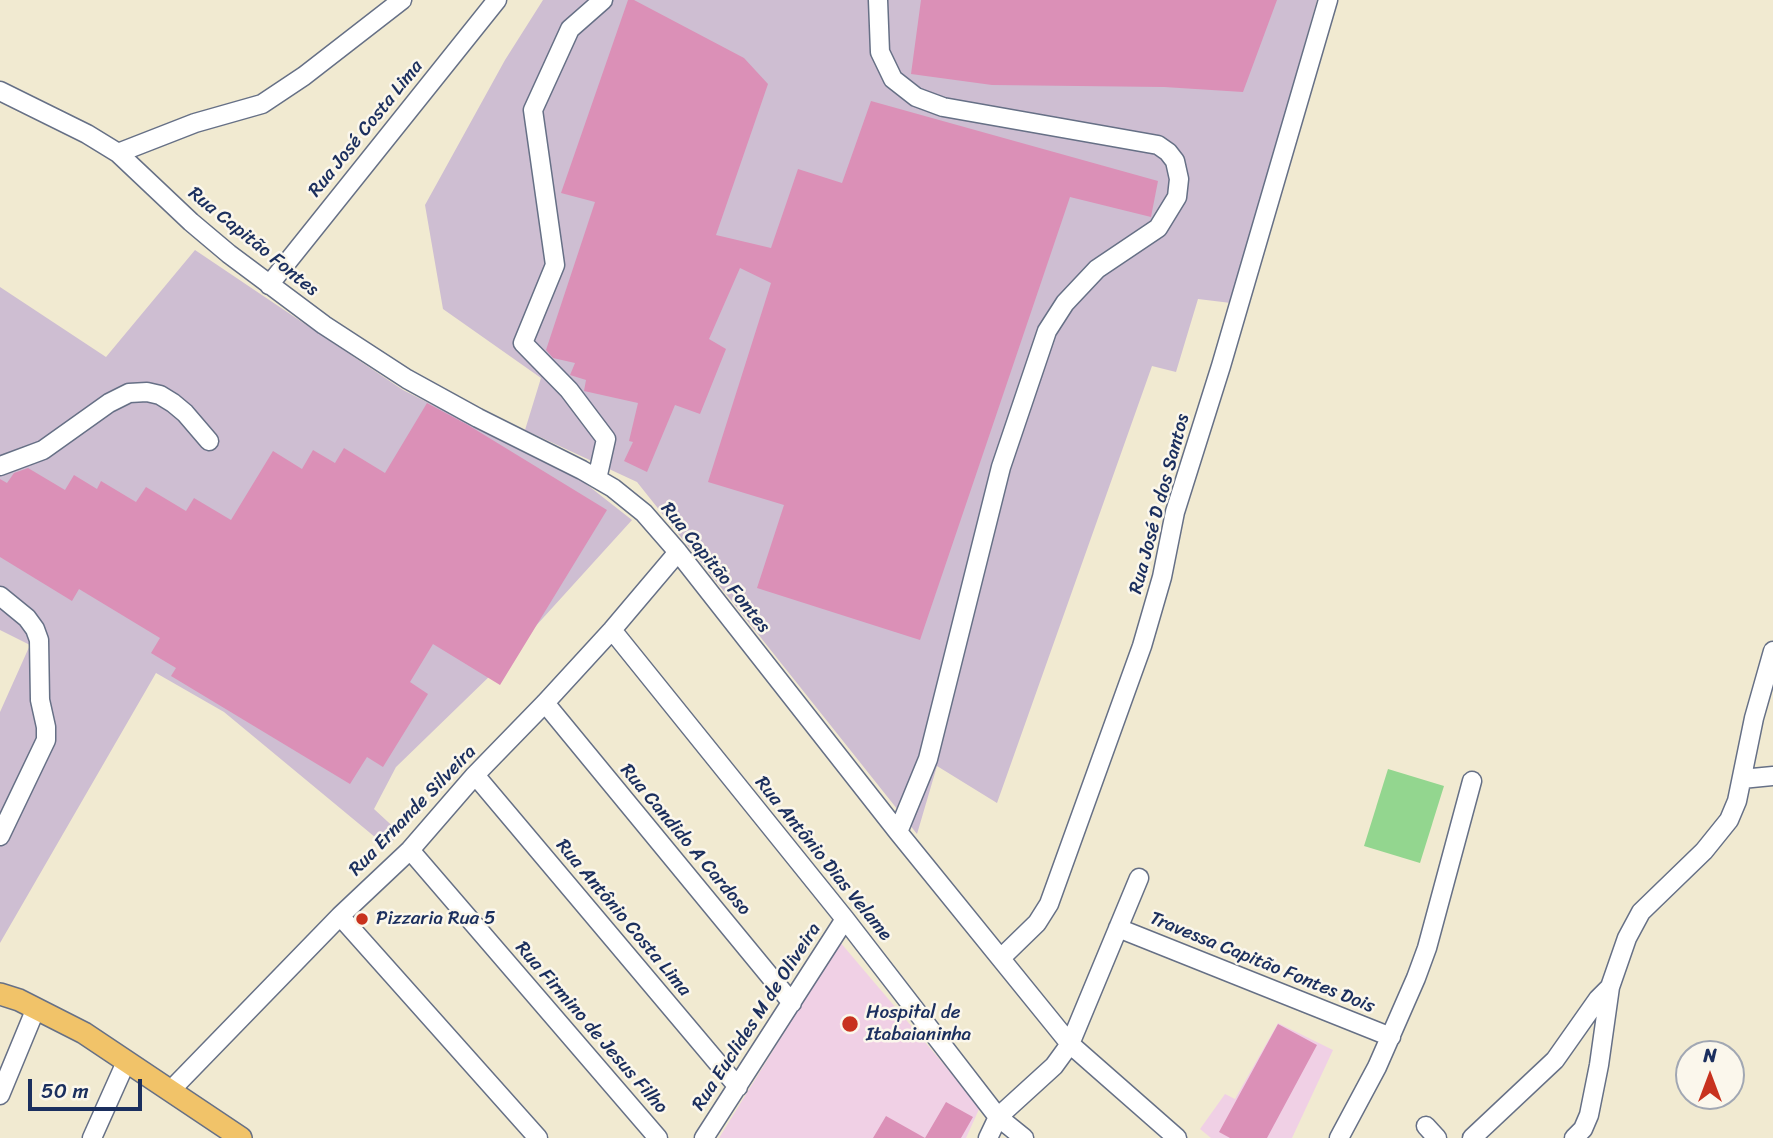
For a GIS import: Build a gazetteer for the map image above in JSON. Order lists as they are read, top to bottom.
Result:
{
  "streets": {
    "street": [
      "Rua José Costa Lima",
      "Rua Capitão Fontes",
      "Rua José D dos Santos",
      "Rua Ernande Silveira",
      "Rua Candido A Cardoso",
      "Rua Antônio Dias Velame",
      "Rua Antônio Costa Lima",
      "Travessa Capitão Fontes Dois",
      "Rua Euclides M de Oliveira",
      "Rua Firmino de Jesus Filho"
    ]
  },
  "crossings": [
    ["Rua José Costa Lima", "Rua Capitão Fontes"],
    ["Rua Capitão Fontes", "Rua José D dos Santos"],
    ["Rua Capitão Fontes", "Rua Ernande Silveira"],
    ["Rua Ernande Silveira", "Rua Candido A Cardoso"],
    ["Rua Ernande Silveira", "Rua Antônio Dias Velame"],
    ["Rua Ernande Silveira", "Rua Antônio Costa Lima"],
    ["Rua Ernande Silveira", "Rua Firmino de Jesus Filho"],
    ["Rua Candido A Cardoso", "Rua Euclides M de Oliveira"],
    ["Rua Antônio Dias Velame", "Rua Euclides M de Oliveira"],
    ["Rua Antônio Costa Lima", "Rua Euclides M de Oliveira"]
  ],
  "places": ["Pizzaria Rua 5", "Hospital de Itabaianinha"],
  "scale_bar": "50 m",
  "north": "top"
}
